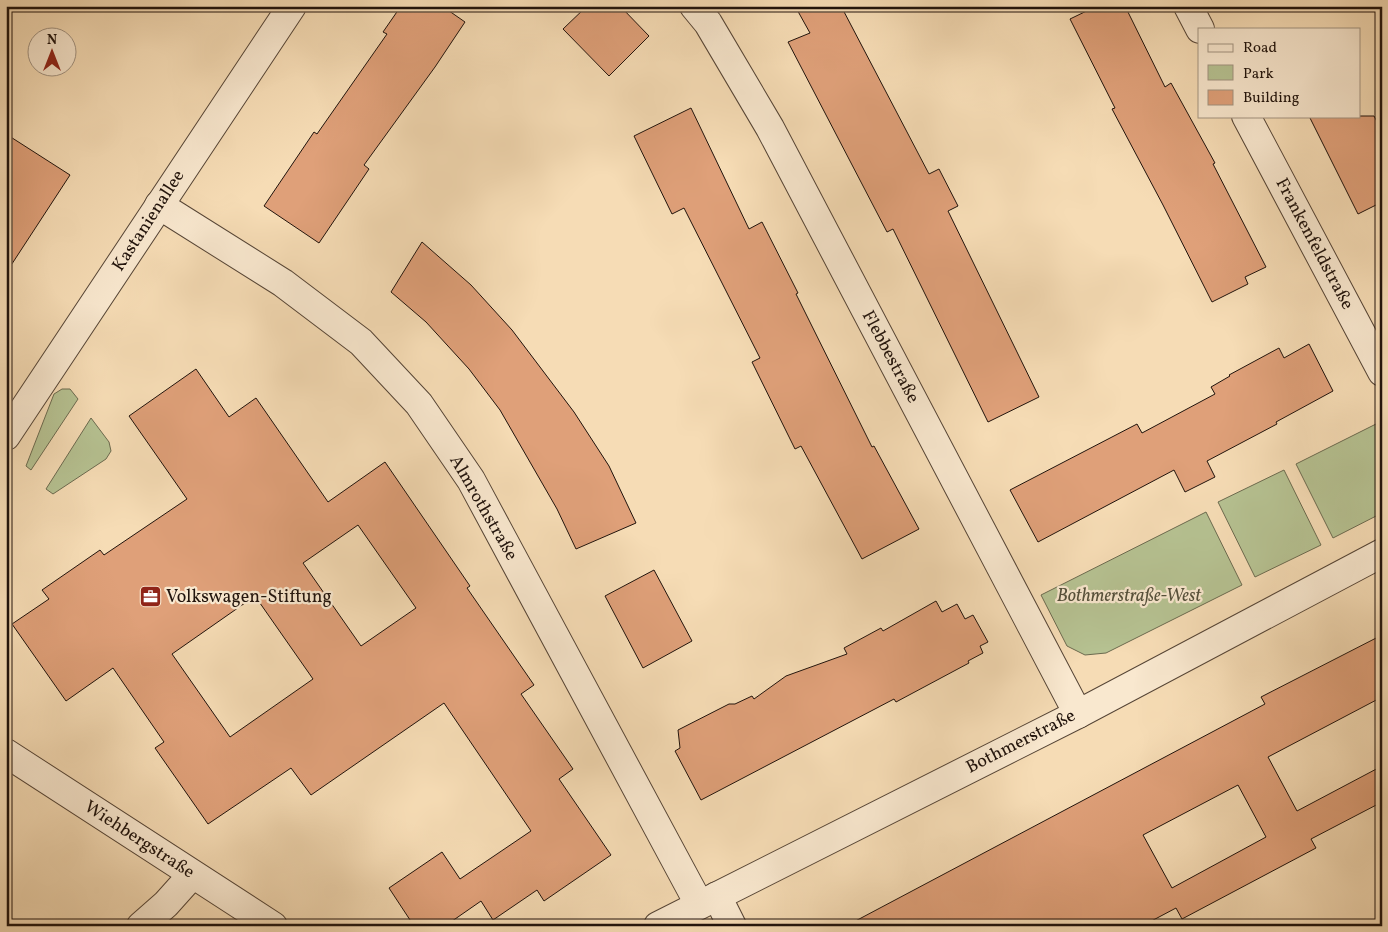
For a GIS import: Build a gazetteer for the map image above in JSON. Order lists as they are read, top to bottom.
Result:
{
  "streets": {
    "street": [
      "Kastanienallee",
      "Frankenfeldstraße",
      "Flebbestraße",
      "Almrothstraße",
      "Bothmerstraße",
      "Wiehbergstraße"
    ]
  },
  "crossings": [
    ["Kastanienallee", "Almrothstraße"],
    ["Flebbestraße", "Bothmerstraße"],
    ["Almrothstraße", "Bothmerstraße"]
  ],
  "parks": ["Bothmerstraße-West"],
  "places": {
    "office": ["Volkswagen-Stiftung"]
  },
  "legend": ["Road", "Park", "Building"],
  "north": "top"
}
